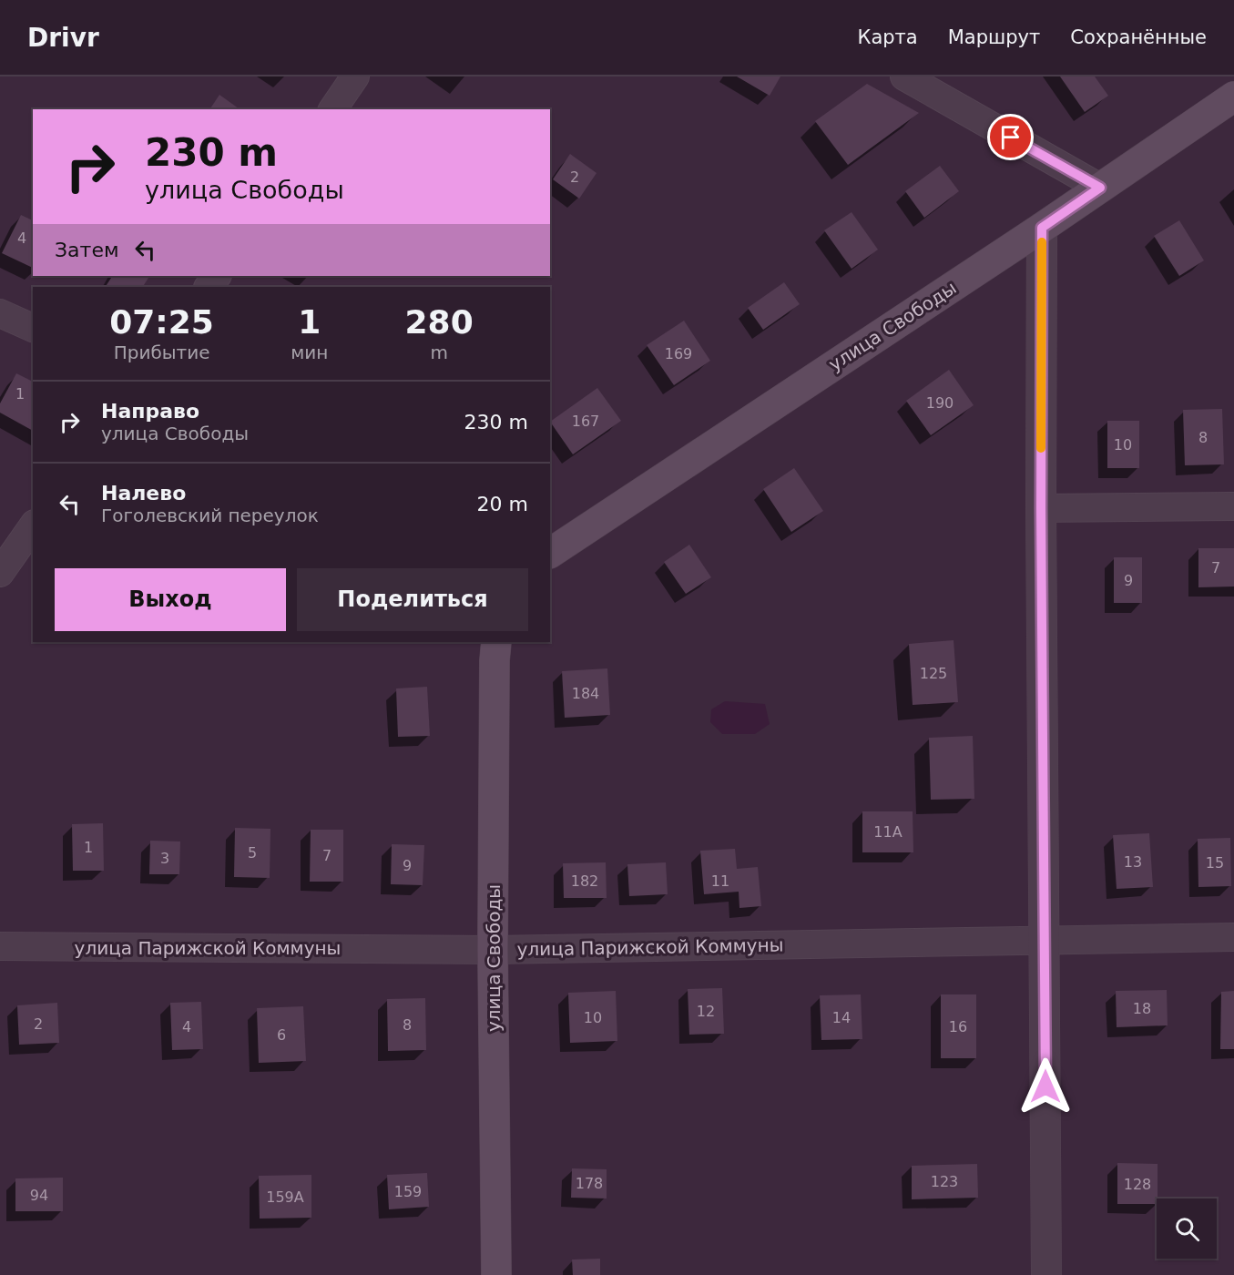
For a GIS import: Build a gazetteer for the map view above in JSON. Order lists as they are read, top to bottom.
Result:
{
  "streets": {
    "main road": ["улица Свободы"],
    "street": ["улица Парижской Коммуны"]
  },
  "crossings": [
    ["улица Свободы", "улица Парижской Коммуны"]
  ],
  "house_numbers": [
    "2",
    "4",
    "169",
    "1",
    "190",
    "167",
    "8",
    "10",
    "7",
    "9",
    "125",
    "184",
    "11А",
    "1",
    "5",
    "7",
    "3",
    "13",
    "15",
    "9",
    "182",
    "11",
    "18",
    "12",
    "10",
    "14",
    "2",
    "8",
    "4",
    "16",
    "6",
    "123",
    "178",
    "128",
    "159",
    "94",
    "159А"
  ],
  "page": {
    "header": "Drivr",
    "nav": ["Карта", "Маршрут", "Сохранённые"],
    "turn": ["230 m", "улица Свободы"],
    "then": "Затем",
    "eta": [
      "07:25",
      "Прибытие",
      "1",
      "мин",
      "280",
      "m"
    ],
    "list": [
      {
        "name": "Направо",
        "note": "улица Свободы",
        "value": "230 m"
      },
      {
        "name": "Налево",
        "note": "Гоголевский переулок",
        "value": "20 m"
      }
    ],
    "buttons": ["Выход", "Поделиться"]
  }
}
